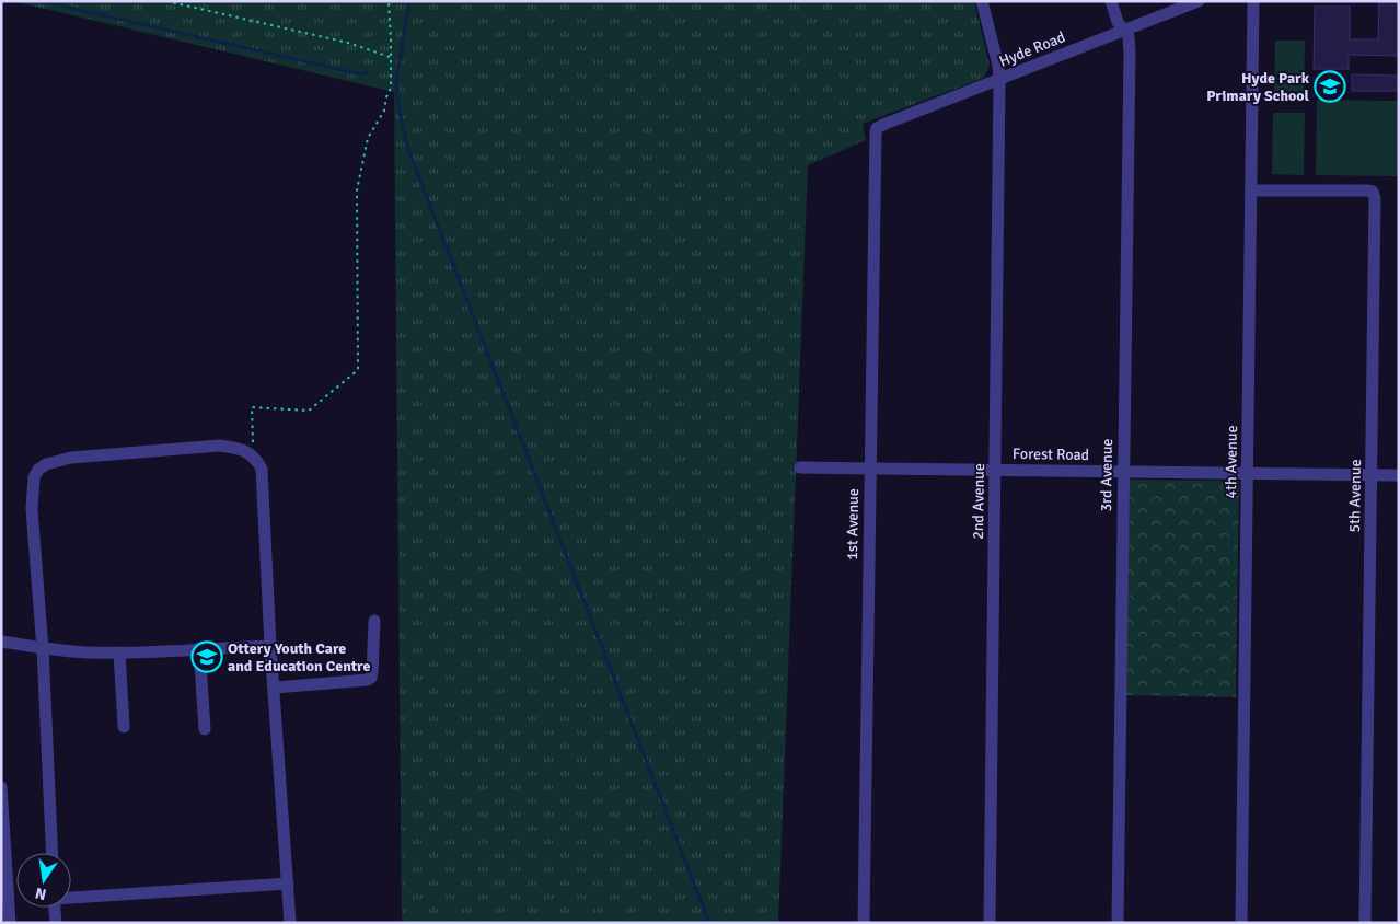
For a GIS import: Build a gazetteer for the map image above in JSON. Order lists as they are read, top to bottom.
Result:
{
  "streets": {
    "street": [
      "Hyde Road",
      "Forest Road",
      "4th Avenue",
      "3rd Avenue",
      "5th Avenue",
      "2nd Avenue",
      "1st Avenue"
    ]
  },
  "crossings": [
    ["Hyde Road", "3rd Avenue"],
    ["Hyde Road", "2nd Avenue"],
    ["Hyde Road", "1st Avenue"],
    ["Forest Road", "4th Avenue"],
    ["Forest Road", "3rd Avenue"],
    ["Forest Road", "5th Avenue"],
    ["Forest Road", "2nd Avenue"],
    ["Forest Road", "1st Avenue"],
    ["4th Avenue", "5th Avenue"]
  ],
  "places": {
    "school or university": ["Hyde Park Primary School", "Ottery Youth Care and Education Centre"]
  },
  "north": "bottom"
}
